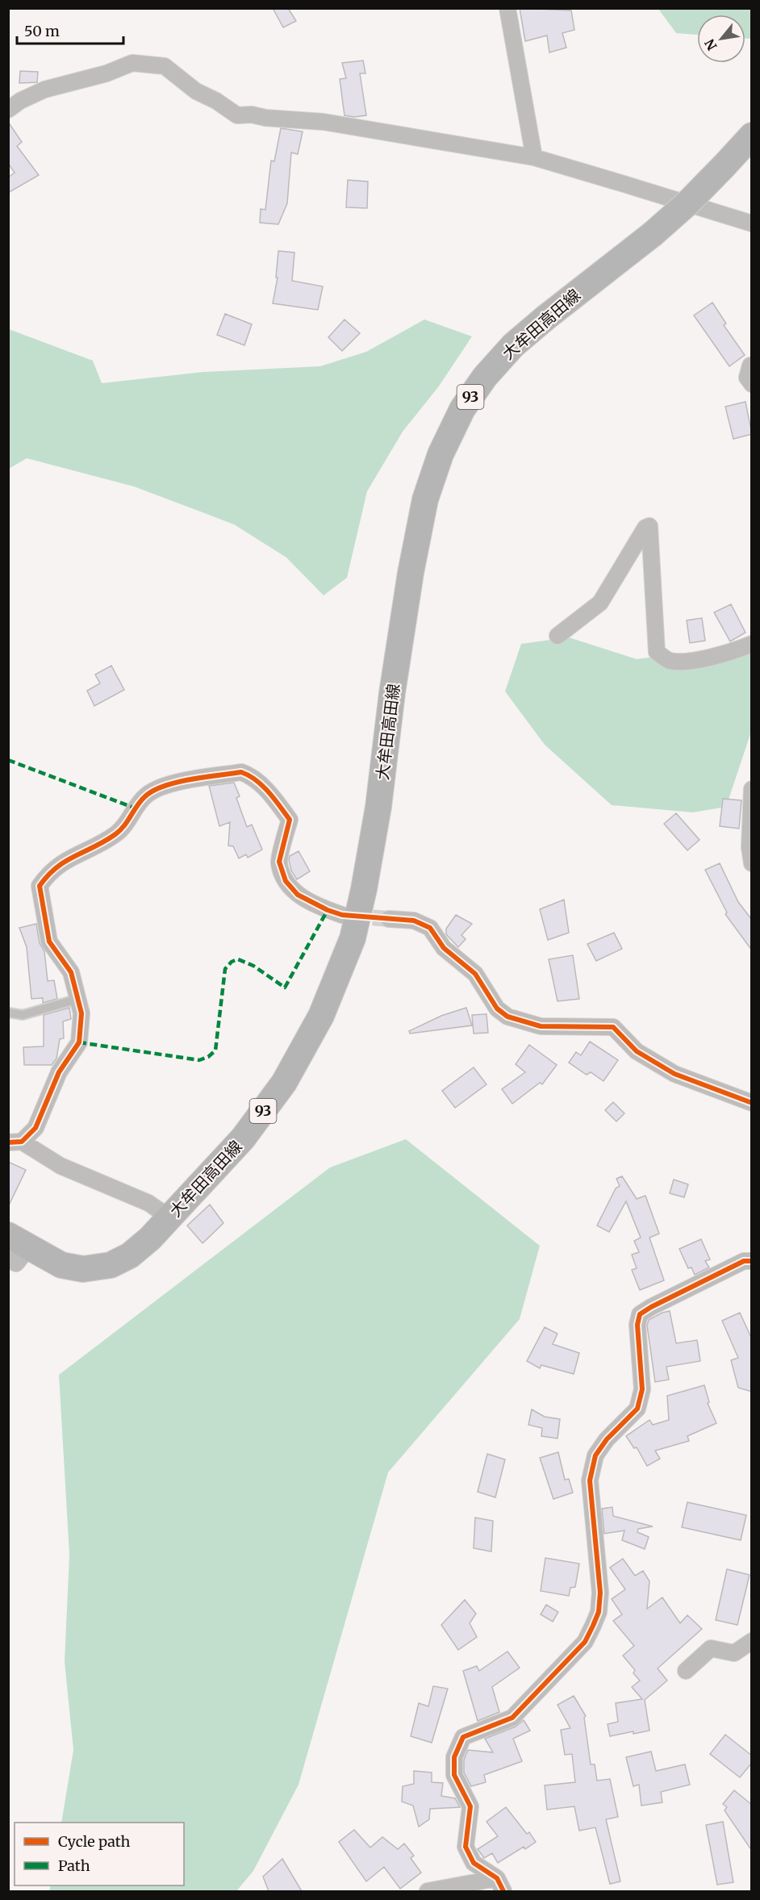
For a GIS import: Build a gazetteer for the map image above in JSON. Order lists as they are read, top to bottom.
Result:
{
  "streets": {
    "main road": ["大牟田高田線", "93"]
  },
  "legend": ["Cycle path", "Path"],
  "scale_bar": "50 m",
  "north": "bottom left"
}
